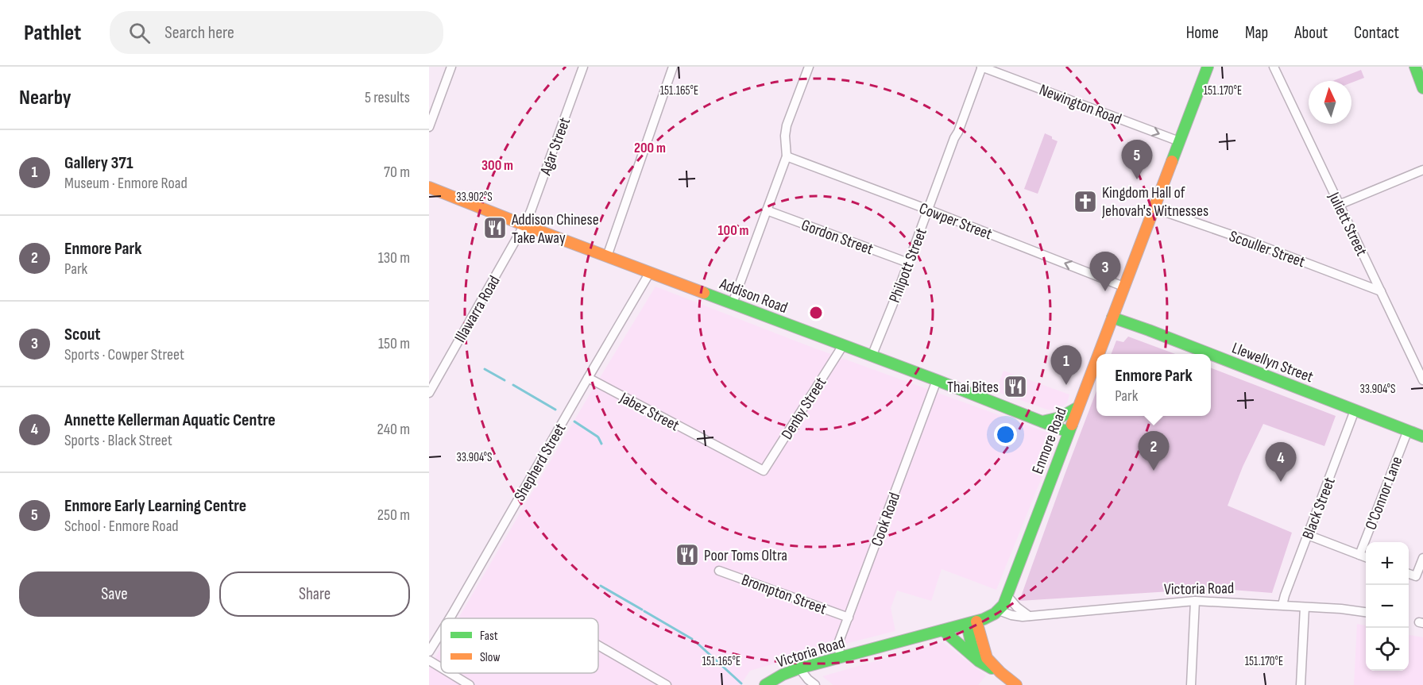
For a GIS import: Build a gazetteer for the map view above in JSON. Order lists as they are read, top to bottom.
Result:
{
  "streets": {
    "main road": [
      "Addison Road",
      "Llewellyn Street",
      "Enmore Road",
      "Victoria Road"
    ],
    "street": [
      "Newington Road",
      "Agar Street",
      "Cowper Street",
      "Juliett Street",
      "Gordon Street",
      "Scouller Street",
      "Philpott Street",
      "Illawarra Road",
      "Denby Street",
      "Jabez Street",
      "Shepherd Street",
      "O'Connor Lane",
      "Black Street",
      "Cook Road",
      "Brompton Street"
    ]
  },
  "crossings": [
    ["Newington Road", "Philpott Street"],
    ["Newington Road", "Enmore Road"],
    ["Agar Street", "Addison Road"],
    ["Agar Street", "Illawarra Road"],
    ["Cowper Street", "Philpott Street"],
    ["Cowper Street", "Enmore Road"],
    ["Juliett Street", "Scouller Street"],
    ["Gordon Street", "Philpott Street"],
    ["Scouller Street", "Enmore Road"],
    ["Philpott Street", "Addison Road"],
    ["Addison Road", "Illawarra Road"],
    ["Addison Road", "Denby Street"],
    ["Addison Road", "Enmore Road"],
    ["Addison Road", "Shepherd Street"],
    ["Addison Road", "Cook Road"],
    ["Llewellyn Street", "Enmore Road"],
    ["Llewellyn Street", "O'Connor Lane"],
    ["Llewellyn Street", "Black Street"],
    ["Denby Street", "Jabez Street"],
    ["Jabez Street", "Shepherd Street"],
    ["Enmore Road", "Victoria Road"],
    ["Black Street", "Victoria Road"],
    ["Cook Road", "Victoria Road"],
    ["Cook Road", "Brompton Street"]
  ],
  "one_way": ["Newington Road", "Cowper Street"],
  "places": {
    "church": ["Kingdom Hall of Jehovah's Witnesses"],
    "restaurant": ["Addison Chinese Take Away", "Thai Bites", "Poor Toms Oltra"]
  },
  "legend": ["Fast", "Slow"],
  "north": "top",
  "page": {
    "header": "Pathlet",
    "search": "Search here",
    "nav": [
      "Home",
      "Map",
      "About",
      "Contact"
    ],
    "heading": ["Nearby", "5 results"],
    "list": [
      {
        "mark": "1",
        "name": "Gallery 371",
        "note": "Museum · Enmore Road",
        "value": "70 m"
      },
      {
        "mark": "2",
        "name": "Enmore Park",
        "note": "Park",
        "value": "130 m"
      },
      {
        "mark": "3",
        "name": "Scout",
        "note": "Sports · Cowper Street",
        "value": "150 m"
      },
      {
        "mark": "4",
        "name": "Annette Kellerman Aquatic Centre",
        "note": "Sports · Black Street",
        "value": "240 m"
      },
      {
        "mark": "5",
        "name": "Enmore Early Learning Centre",
        "note": "School · Enmore Road",
        "value": "250 m"
      }
    ],
    "pins": [
      "5",
      "3",
      "1",
      "2",
      "4"
    ],
    "popup": ["Enmore Park", "Park"],
    "map_buttons": ["+", "−"],
    "buttons": ["Save", "Share"]
  },
  "coordinates": [
    "151.165°E",
    "151.170°E",
    "33.902°S",
    "33.904°S"
  ],
  "rings": ["200 m", "300 m", "100 m"]
}
